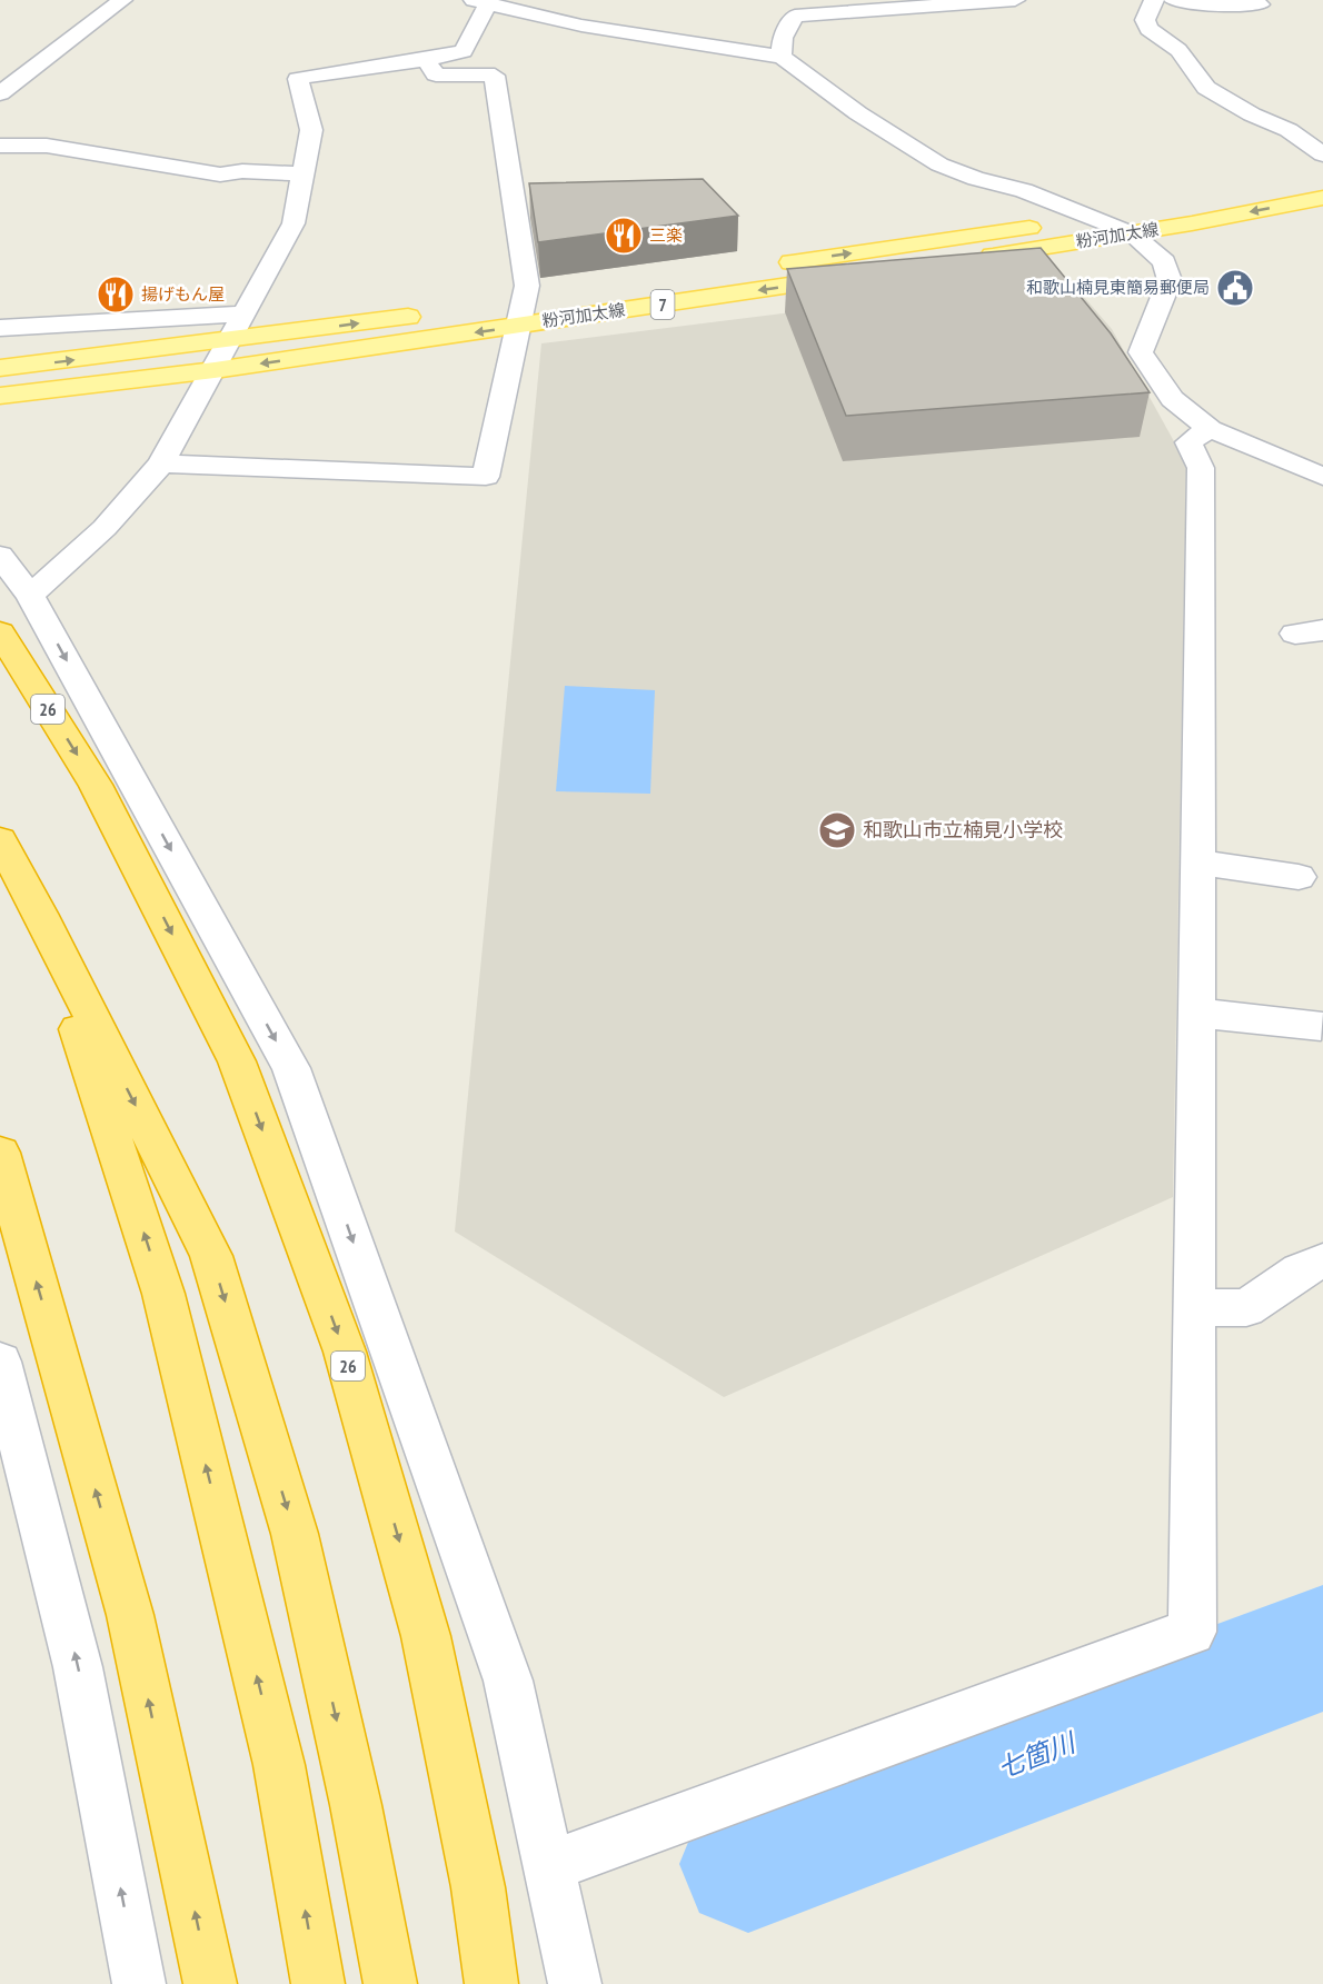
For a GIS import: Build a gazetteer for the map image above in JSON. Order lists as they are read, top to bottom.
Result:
{
  "streets": {
    "highway": ["26"],
    "main road": ["粉河加太線", "7"]
  },
  "water": ["七箇川"],
  "places": {
    "restaurant": ["三楽", "揚げもん屋"],
    "public building": ["和歌山楠見東簡易郵便局"],
    "school or university": ["和歌山市立楠見小学校"]
  }
}
